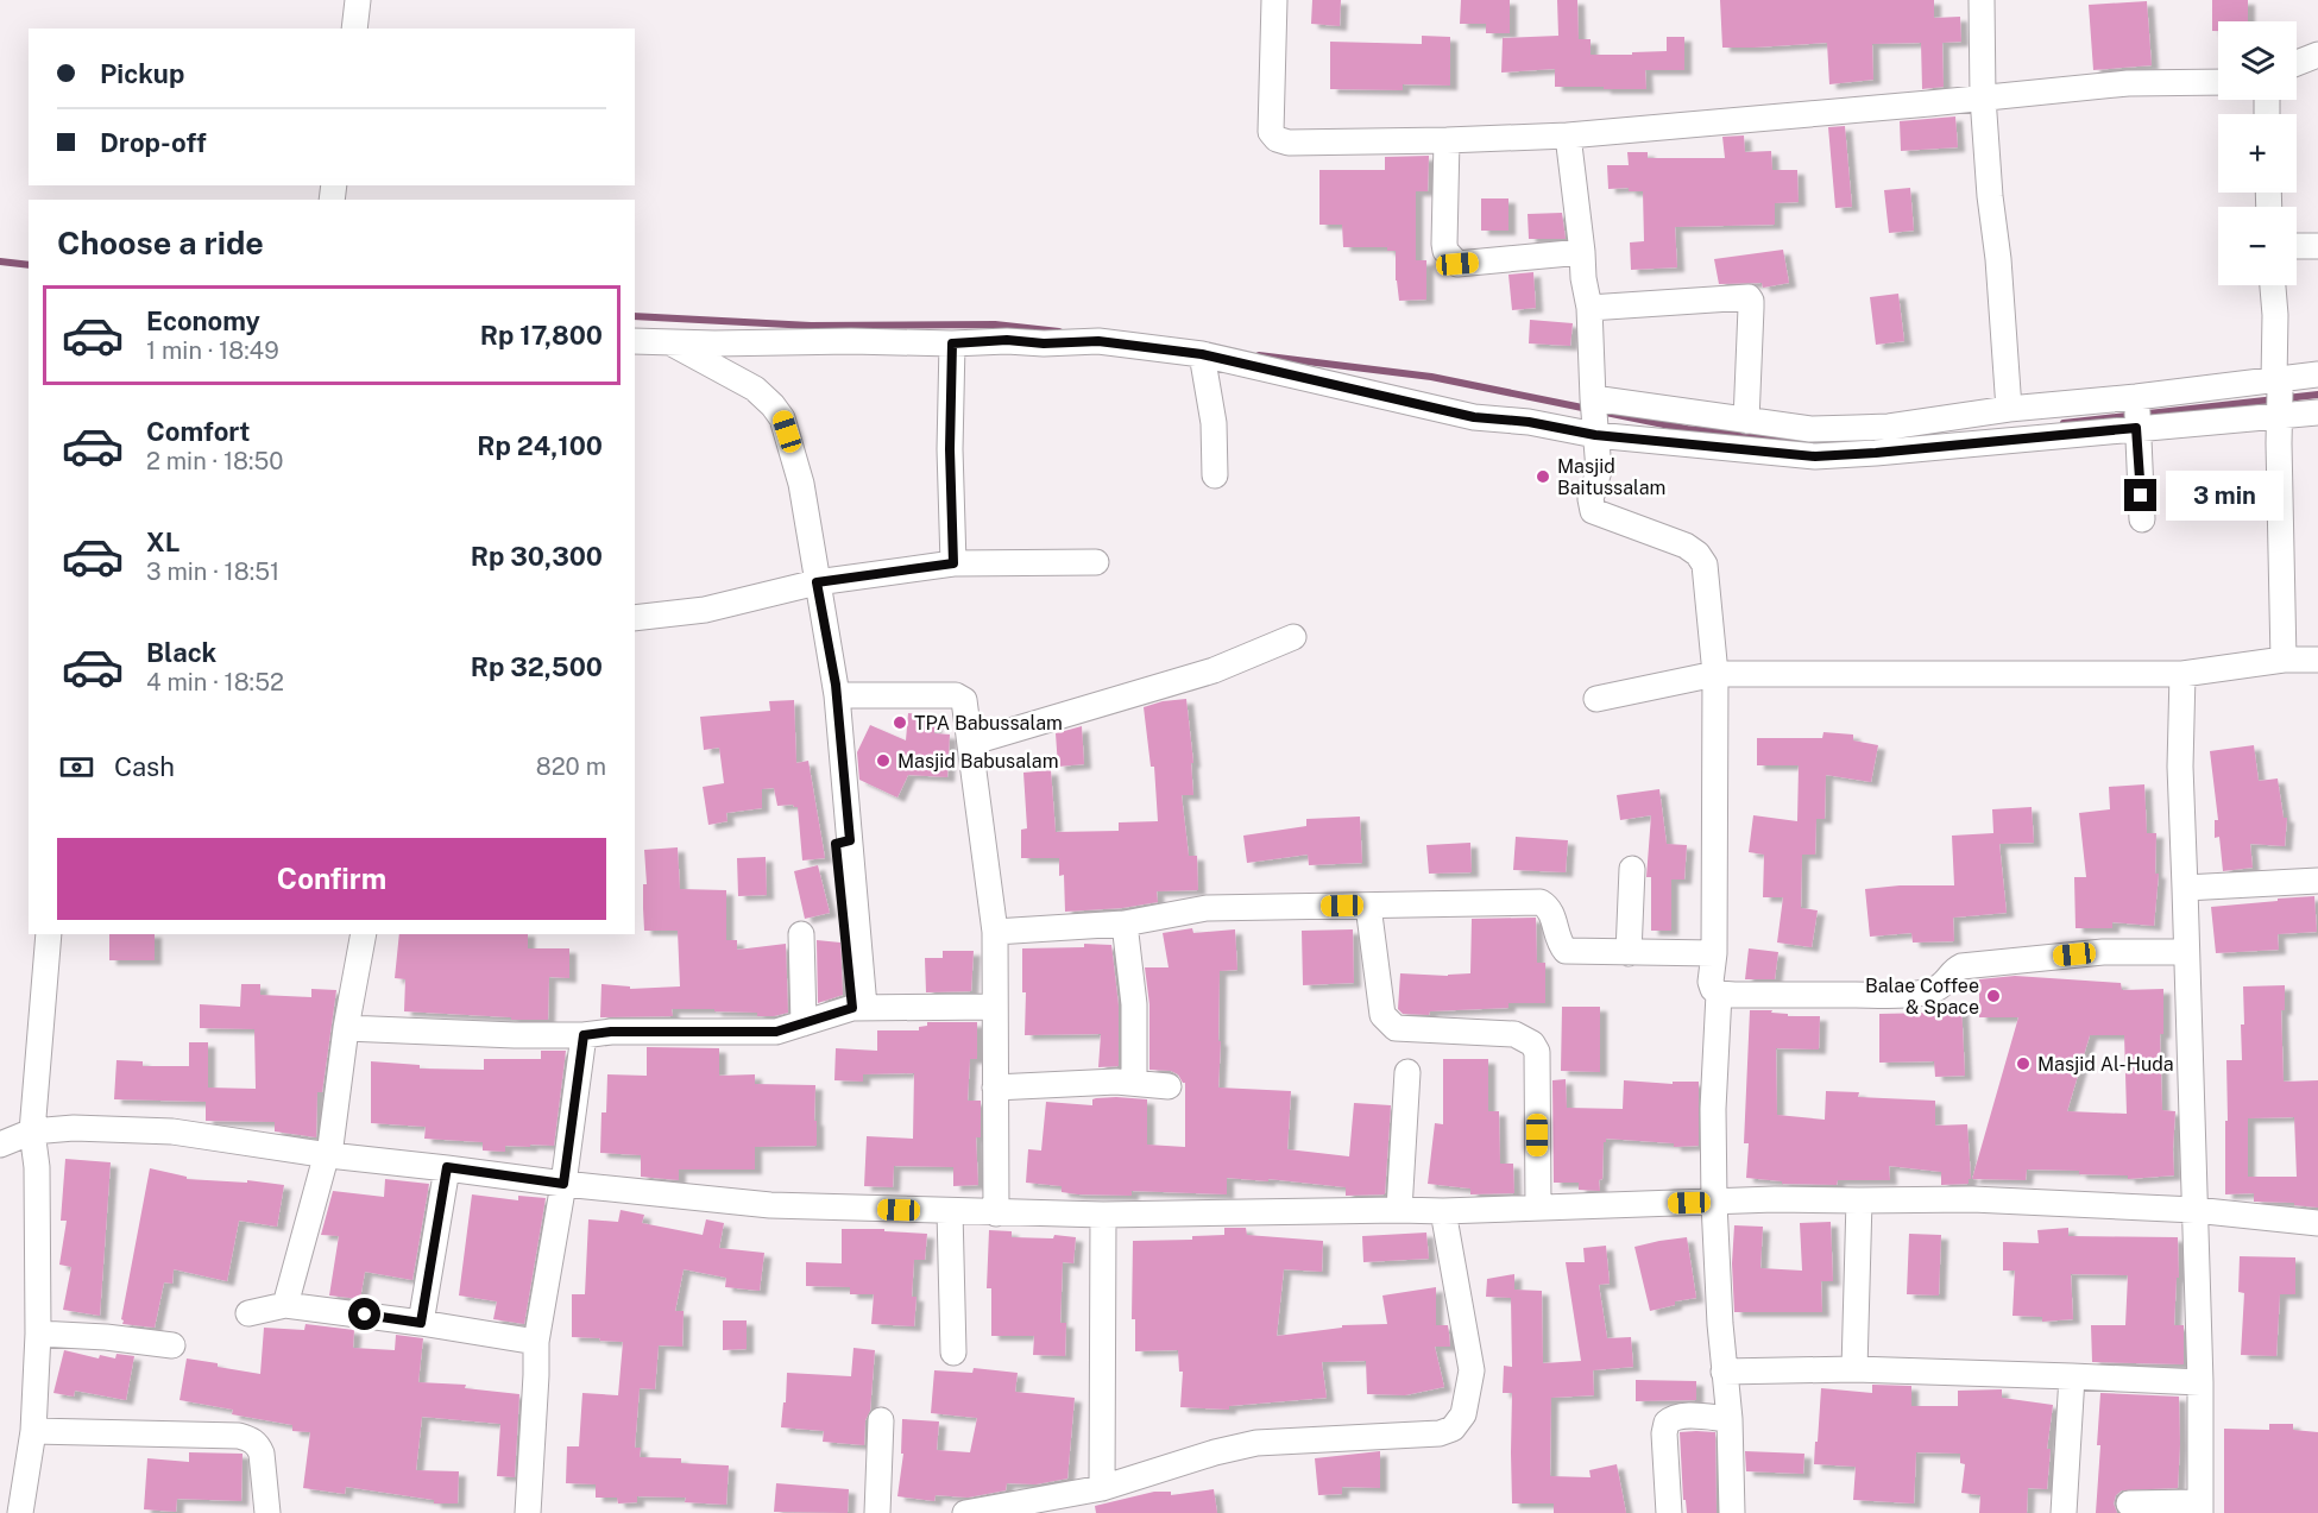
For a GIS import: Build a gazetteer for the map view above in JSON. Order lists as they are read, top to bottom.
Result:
{
  "places": [
    "Masjid Baitussalam",
    "TPA Babussalam",
    "Masjid Babusalam",
    "Balae Coffee & Space",
    "Masjid Al-Huda"
  ],
  "page": {
    "map_buttons": ["+", "−"],
    "banner": ["Pickup", "Drop-off"],
    "heading": "Choose a ride",
    "list": [
      {
        "name": "Economy",
        "note": "1 min · 18:49",
        "value": "Rp 17,800"
      },
      {
        "name": "Comfort",
        "note": "2 min · 18:50",
        "value": "Rp 24,100"
      },
      {
        "name": "XL",
        "note": "3 min · 18:51",
        "value": "Rp 30,300"
      },
      {
        "name": "Black",
        "note": "4 min · 18:52",
        "value": "Rp 32,500"
      }
    ],
    "bubble": "3 min",
    "pay": ["Cash", "820 m"],
    "buttons": "Confirm"
  }
}
